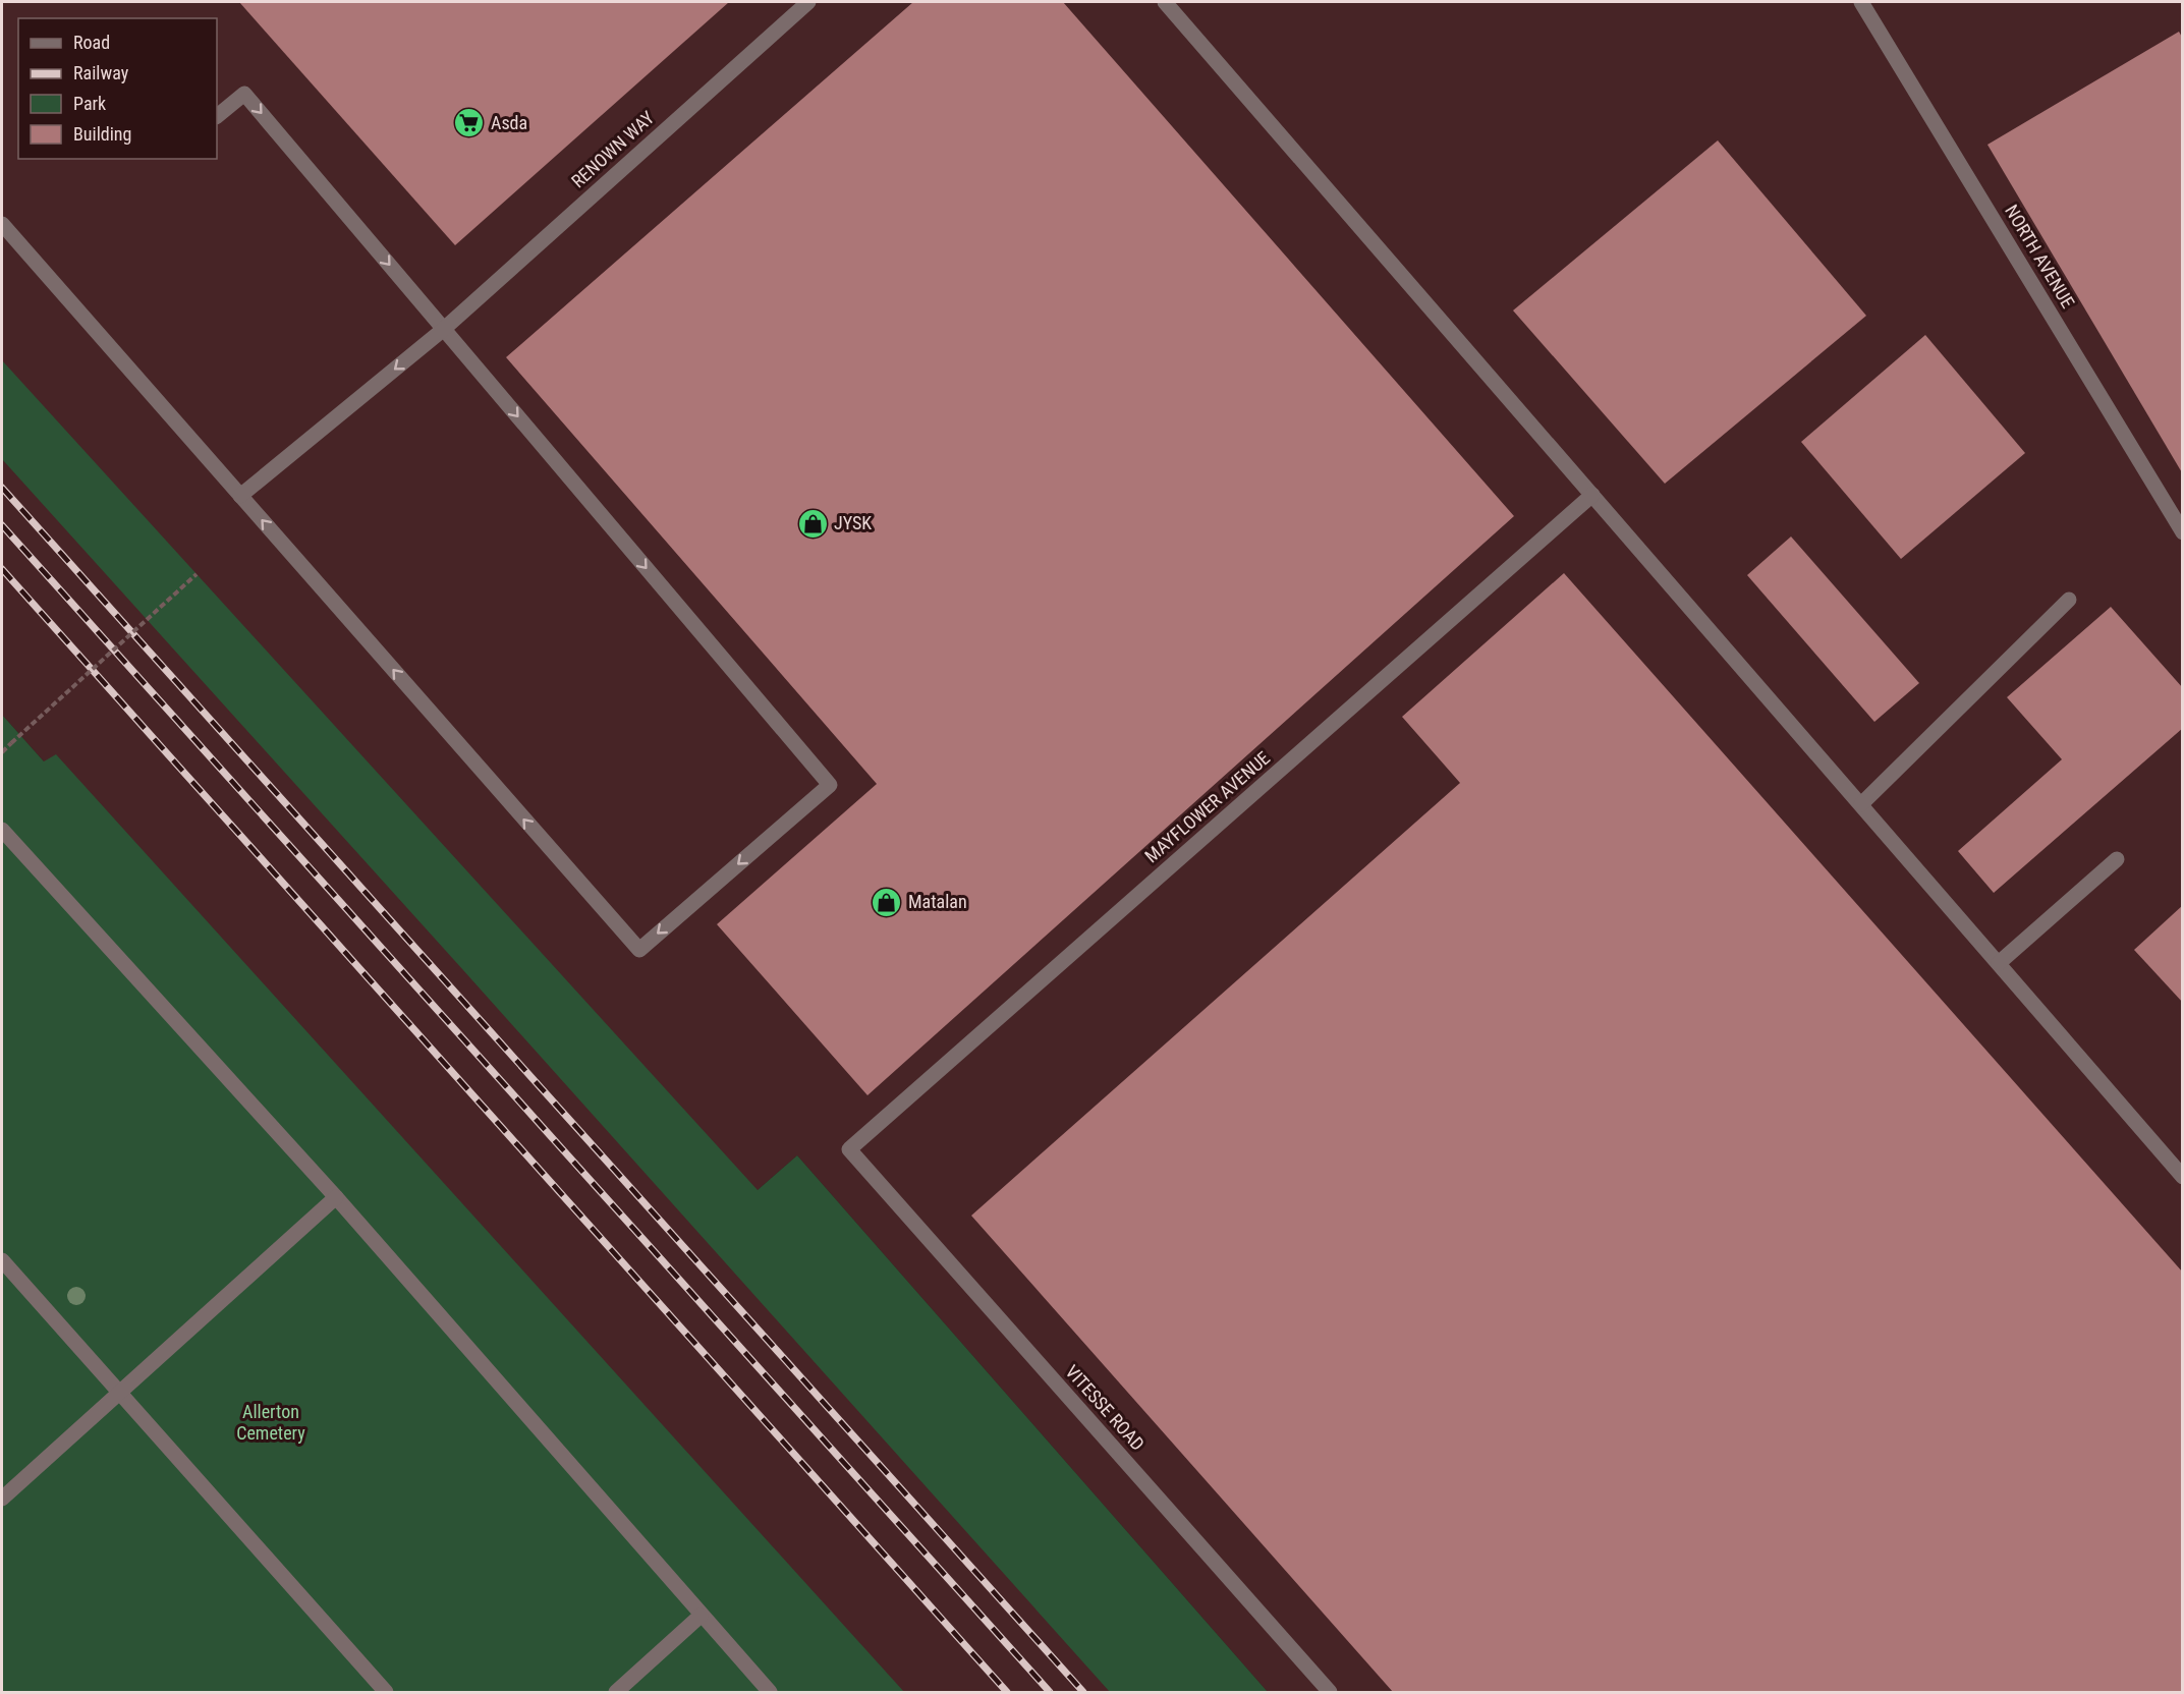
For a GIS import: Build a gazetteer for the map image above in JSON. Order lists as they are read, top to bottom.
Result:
{
  "streets": {
    "street": [
      "RENOWN WAY",
      "NORTH AVENUE",
      "MAYFLOWER AVENUE",
      "VITESSE ROAD"
    ]
  },
  "crossings": [
    ["MAYFLOWER AVENUE", "VITESSE ROAD"]
  ],
  "parks": ["Allerton Cemetery"],
  "places": {
    "supermarket": ["Asda"],
    "shop": ["JYSK", "Matalan"]
  },
  "legend": [
    "Road",
    "Railway",
    "Park",
    "Building"
  ]
}
